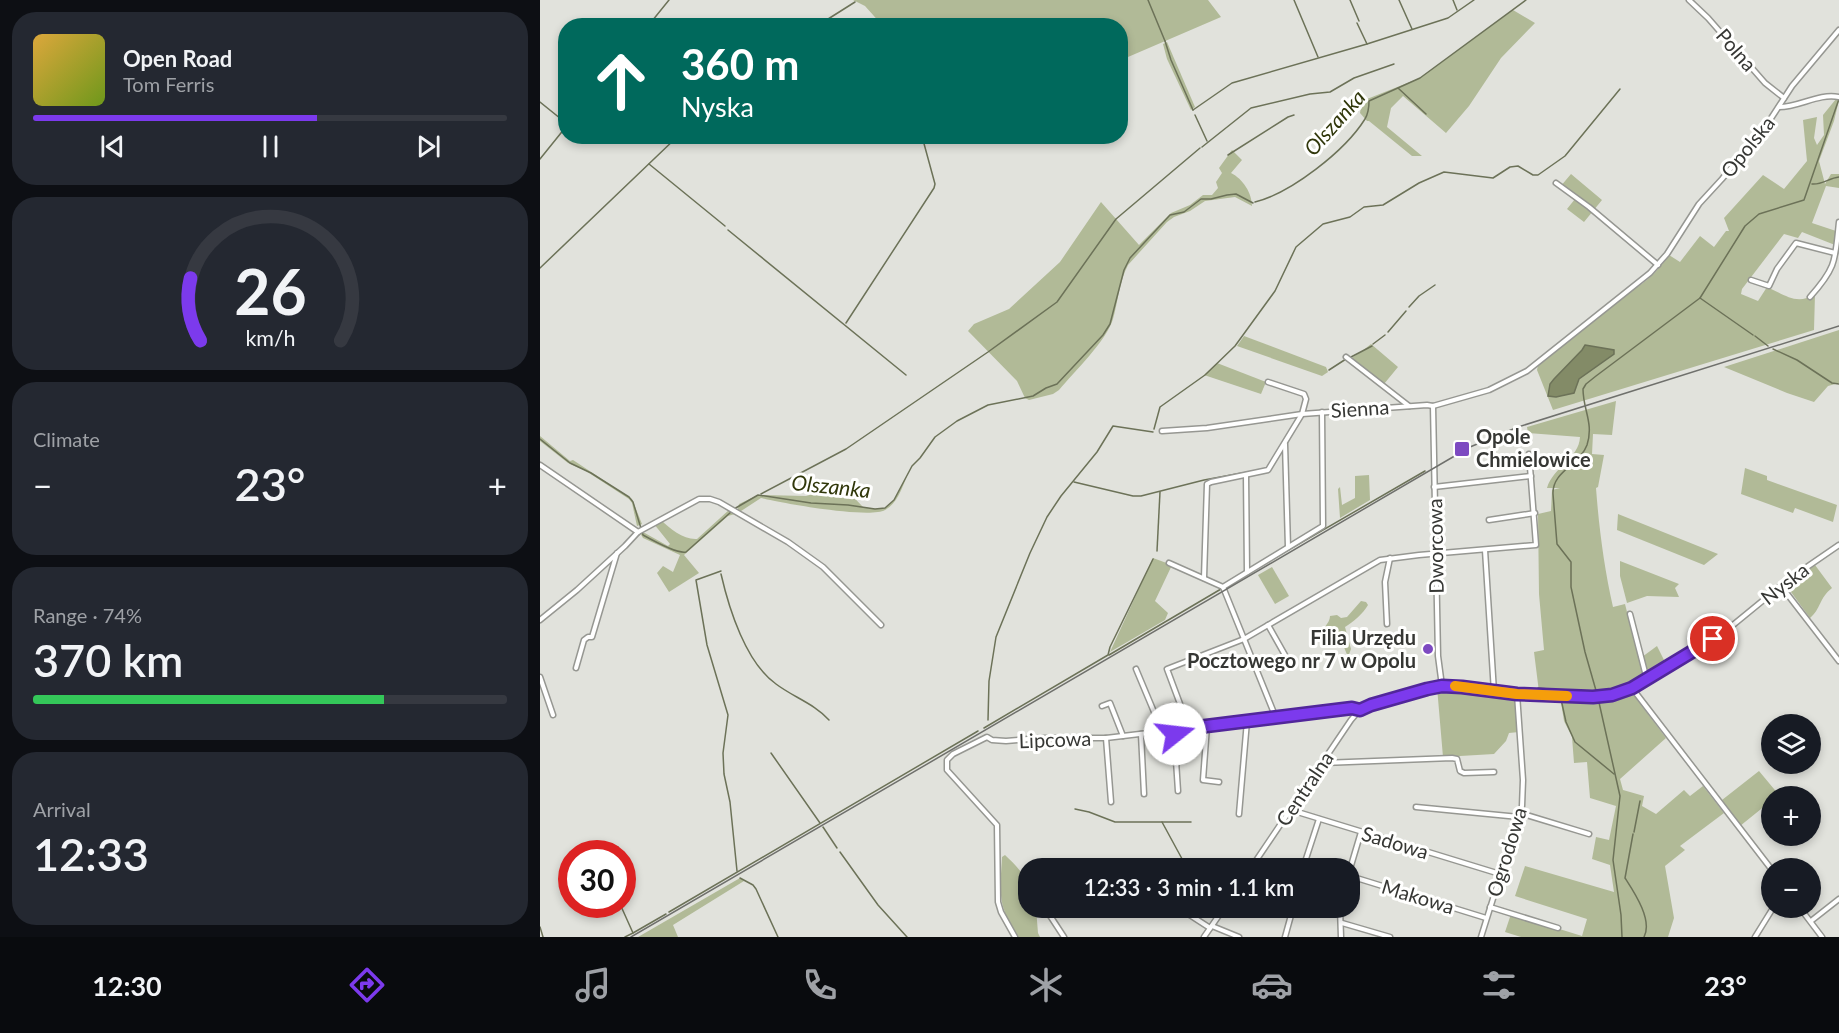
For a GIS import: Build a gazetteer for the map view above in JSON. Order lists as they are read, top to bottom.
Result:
{
  "streets": {
    "street": [
      "Polna",
      "Opolska",
      "Sienna",
      "Dworcowa",
      "Nyska",
      "Lipcowa",
      "Centralna",
      "Sadowa",
      "Ogrodowa",
      "Makowa"
    ]
  },
  "crossings": [
    ["Polna", "Opolska"],
    ["Opolska", "Sienna"],
    ["Sienna", "Dworcowa"],
    ["Dworcowa", "Nyska"],
    ["Nyska", "Lipcowa"],
    ["Nyska", "Centralna"],
    ["Nyska", "Ogrodowa"],
    ["Lipcowa", "Centralna"],
    ["Centralna", "Sadowa"],
    ["Sadowa", "Ogrodowa"],
    ["Ogrodowa", "Makowa"]
  ],
  "water": ["Olszanka"],
  "places": {
    "transit": ["Opole Chmielowice"],
    "other": ["Filia Urzędu Pocztowego nr 7 w Opolu"]
  },
  "page": {
    "turn": ["360 m", "Nyska"],
    "song": ["Open Road", "Tom Ferris"],
    "tile": [
      "Climate",
      ["Range · 74%", "370 km"],
      ["Arrival", "12:33"]
    ],
    "heat": ["−", "23°", "+"],
    "map_buttons": ["+", "−"],
    "limit": "30",
    "trip": "12:33 · 3 min · 1.1 km",
    "tabs": ["12:30", "23°"],
    "gauge": ["26", "km/h"]
  }
}
